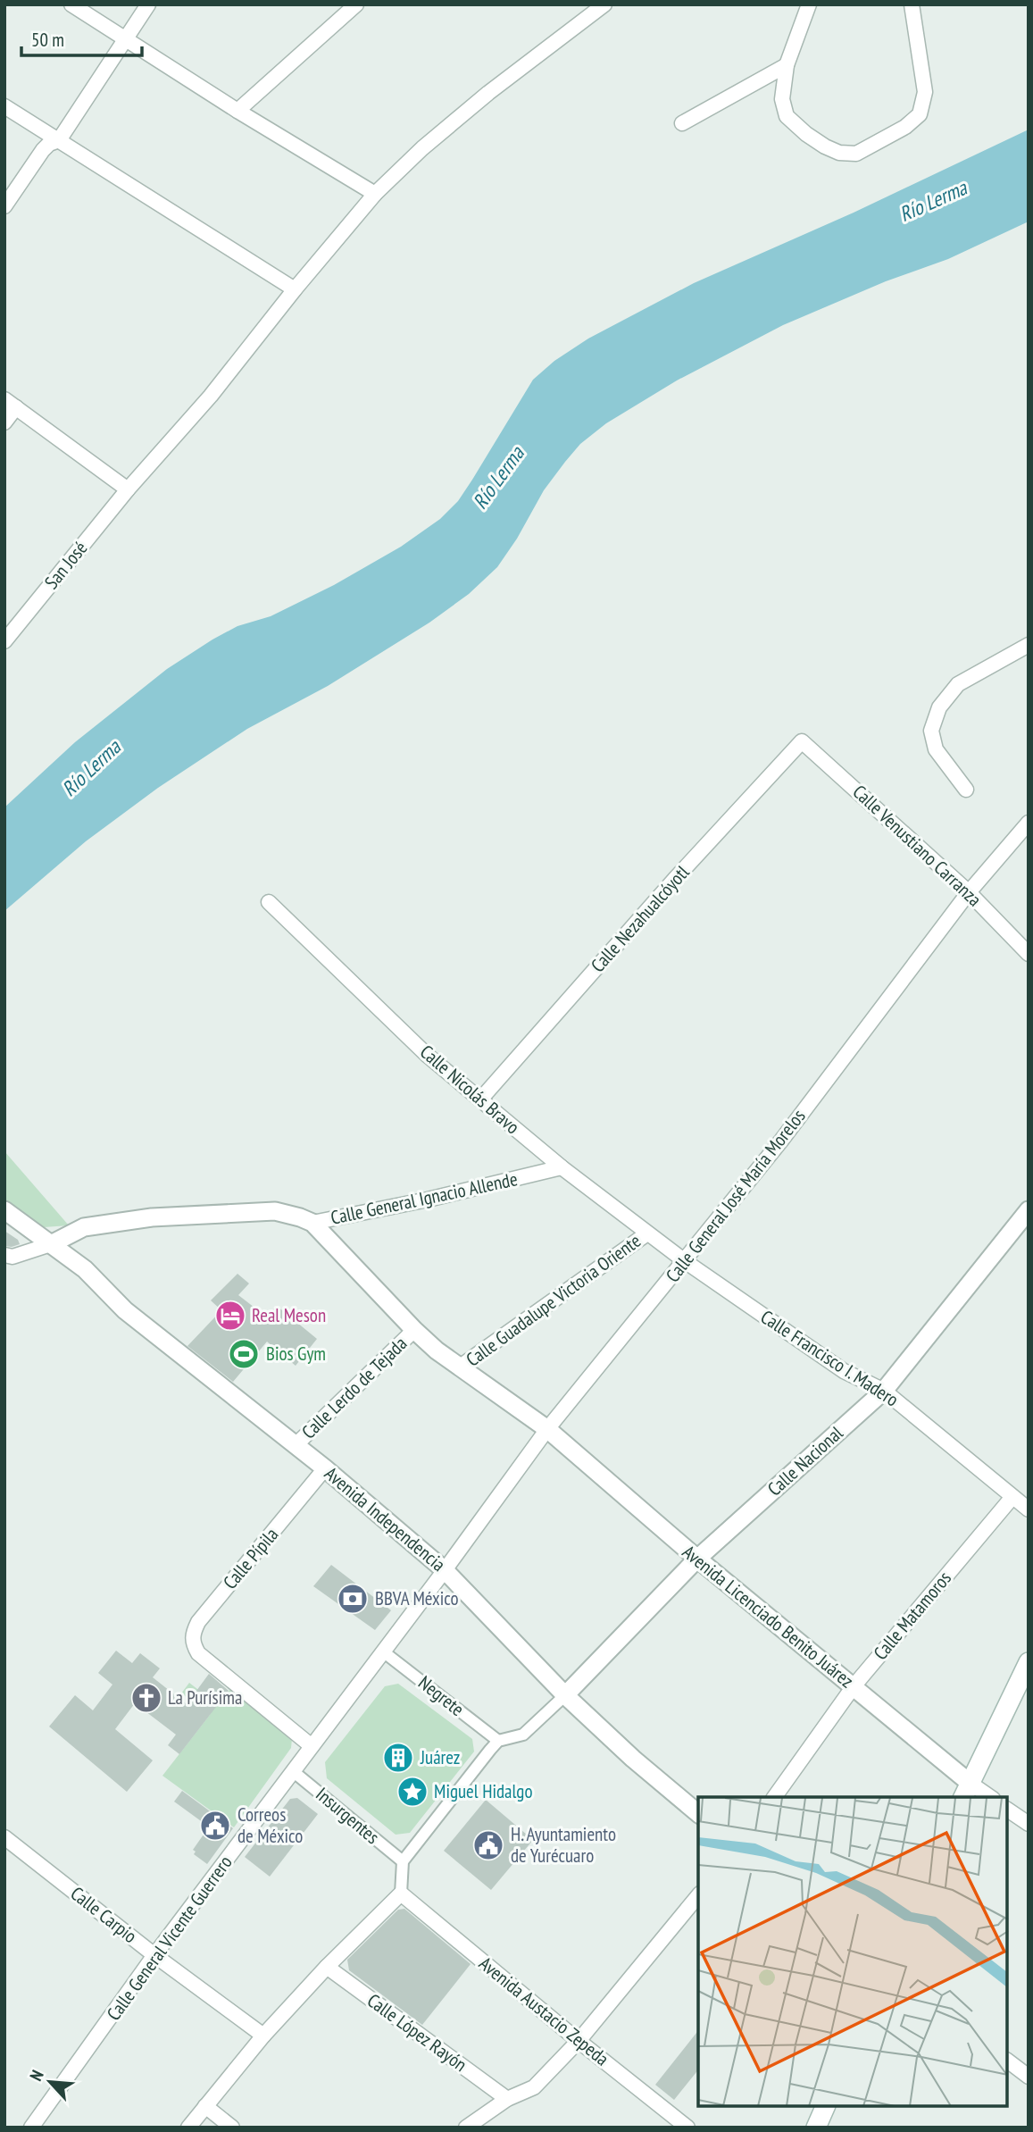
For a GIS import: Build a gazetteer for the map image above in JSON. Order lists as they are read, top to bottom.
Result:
{
  "streets": {
    "street": [
      "San José",
      "Calle Venustiano Carranza",
      "Calle Nezahualcóyotl",
      "Calle Nicolás Bravo",
      "Calle General José María Morelos",
      "Calle General Ignacio Allende",
      "Calle Guadalupe Victoria Oriente",
      "Calle Francisco I. Madero",
      "Calle Lerdo de Tejada",
      "Calle Nacional",
      "Avenida Independencia",
      "Calle Pípila",
      "Calle Matamoros",
      "Avenida Licenciado Benito Juárez",
      "Negrete",
      "Insurgentes",
      "Calle Carpio",
      "Calle General Vicente Guerrero",
      "Avenida Austacio Zepeda",
      "Calle López Rayón"
    ]
  },
  "crossings": [
    ["Calle Venustiano Carranza", "Calle Nezahualcóyotl"],
    ["Calle Venustiano Carranza", "Calle General José María Morelos"],
    ["Calle Nezahualcóyotl", "Calle Nicolás Bravo"],
    ["Calle Nicolás Bravo", "Calle General José María Morelos"],
    ["Calle Nicolás Bravo", "Calle General Ignacio Allende"],
    ["Calle Nicolás Bravo", "Calle Guadalupe Victoria Oriente"],
    ["Calle Nicolás Bravo", "Calle Francisco I. Madero"],
    ["Calle General José María Morelos", "Calle Francisco I. Madero"],
    ["Calle General José María Morelos", "Avenida Independencia"],
    ["Calle General José María Morelos", "Avenida Licenciado Benito Juárez"],
    ["Calle General José María Morelos", "Calle General Vicente Guerrero"],
    ["Calle General Ignacio Allende", "Avenida Independencia"],
    ["Calle General Ignacio Allende", "Avenida Licenciado Benito Juárez"],
    ["Calle Guadalupe Victoria Oriente", "Avenida Licenciado Benito Juárez"],
    ["Calle Francisco I. Madero", "Calle Nacional"],
    ["Calle Francisco I. Madero", "Calle Matamoros"],
    ["Calle Lerdo de Tejada", "Avenida Independencia"],
    ["Calle Lerdo de Tejada", "Avenida Licenciado Benito Juárez"],
    ["Calle Nacional", "Avenida Independencia"],
    ["Calle Nacional", "Avenida Licenciado Benito Juárez"],
    ["Avenida Independencia", "Calle Pípila"],
    ["Avenida Independencia", "Calle General Vicente Guerrero"],
    ["Calle Pípila", "Calle General Vicente Guerrero"],
    ["Calle Matamoros", "Avenida Licenciado Benito Juárez"],
    ["Negrete", "Calle General Vicente Guerrero"],
    ["Insurgentes", "Calle General Vicente Guerrero"],
    ["Calle Carpio", "Calle General Vicente Guerrero"]
  ],
  "water": ["Río Lerma"],
  "places": {
    "hotel": ["Real Meson"],
    "sports": ["Bios Gym"],
    "bank": ["BBVA México"],
    "church": ["La Purísima"],
    "building": ["Juárez"],
    "place": ["Miguel Hidalgo"],
    "public building": ["Correos de México", "H. Ayuntamiento de Yurécuaro"]
  },
  "scale_bar": "50 m",
  "north": "top left"
}
